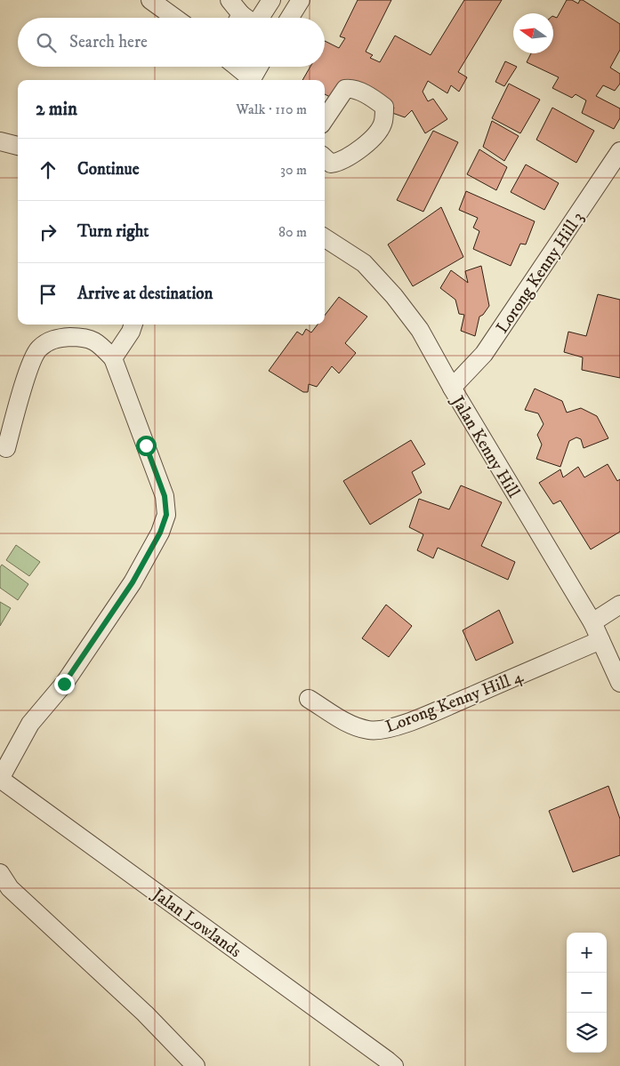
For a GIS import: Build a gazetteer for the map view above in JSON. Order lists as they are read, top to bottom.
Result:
{
  "streets": {
    "street": [
      "Lorong Kenny Hill 3",
      "Jalan Kenny Hill",
      "Lorong Kenny Hill 4",
      "Jalan Lowlands"
    ]
  },
  "crossings": [
    ["Lorong Kenny Hill 3", "Jalan Kenny Hill"],
    ["Jalan Kenny Hill", "Lorong Kenny Hill 4"]
  ],
  "north": "left",
  "page": {
    "search": "Search here",
    "heading": ["2 min", "Walk · 110 m"],
    "list": [
      ["Continue", "30 m"],
      ["Turn right", "80 m"],
      "Arrive at destination"
    ],
    "map_buttons": ["+", "−"]
  }
}
